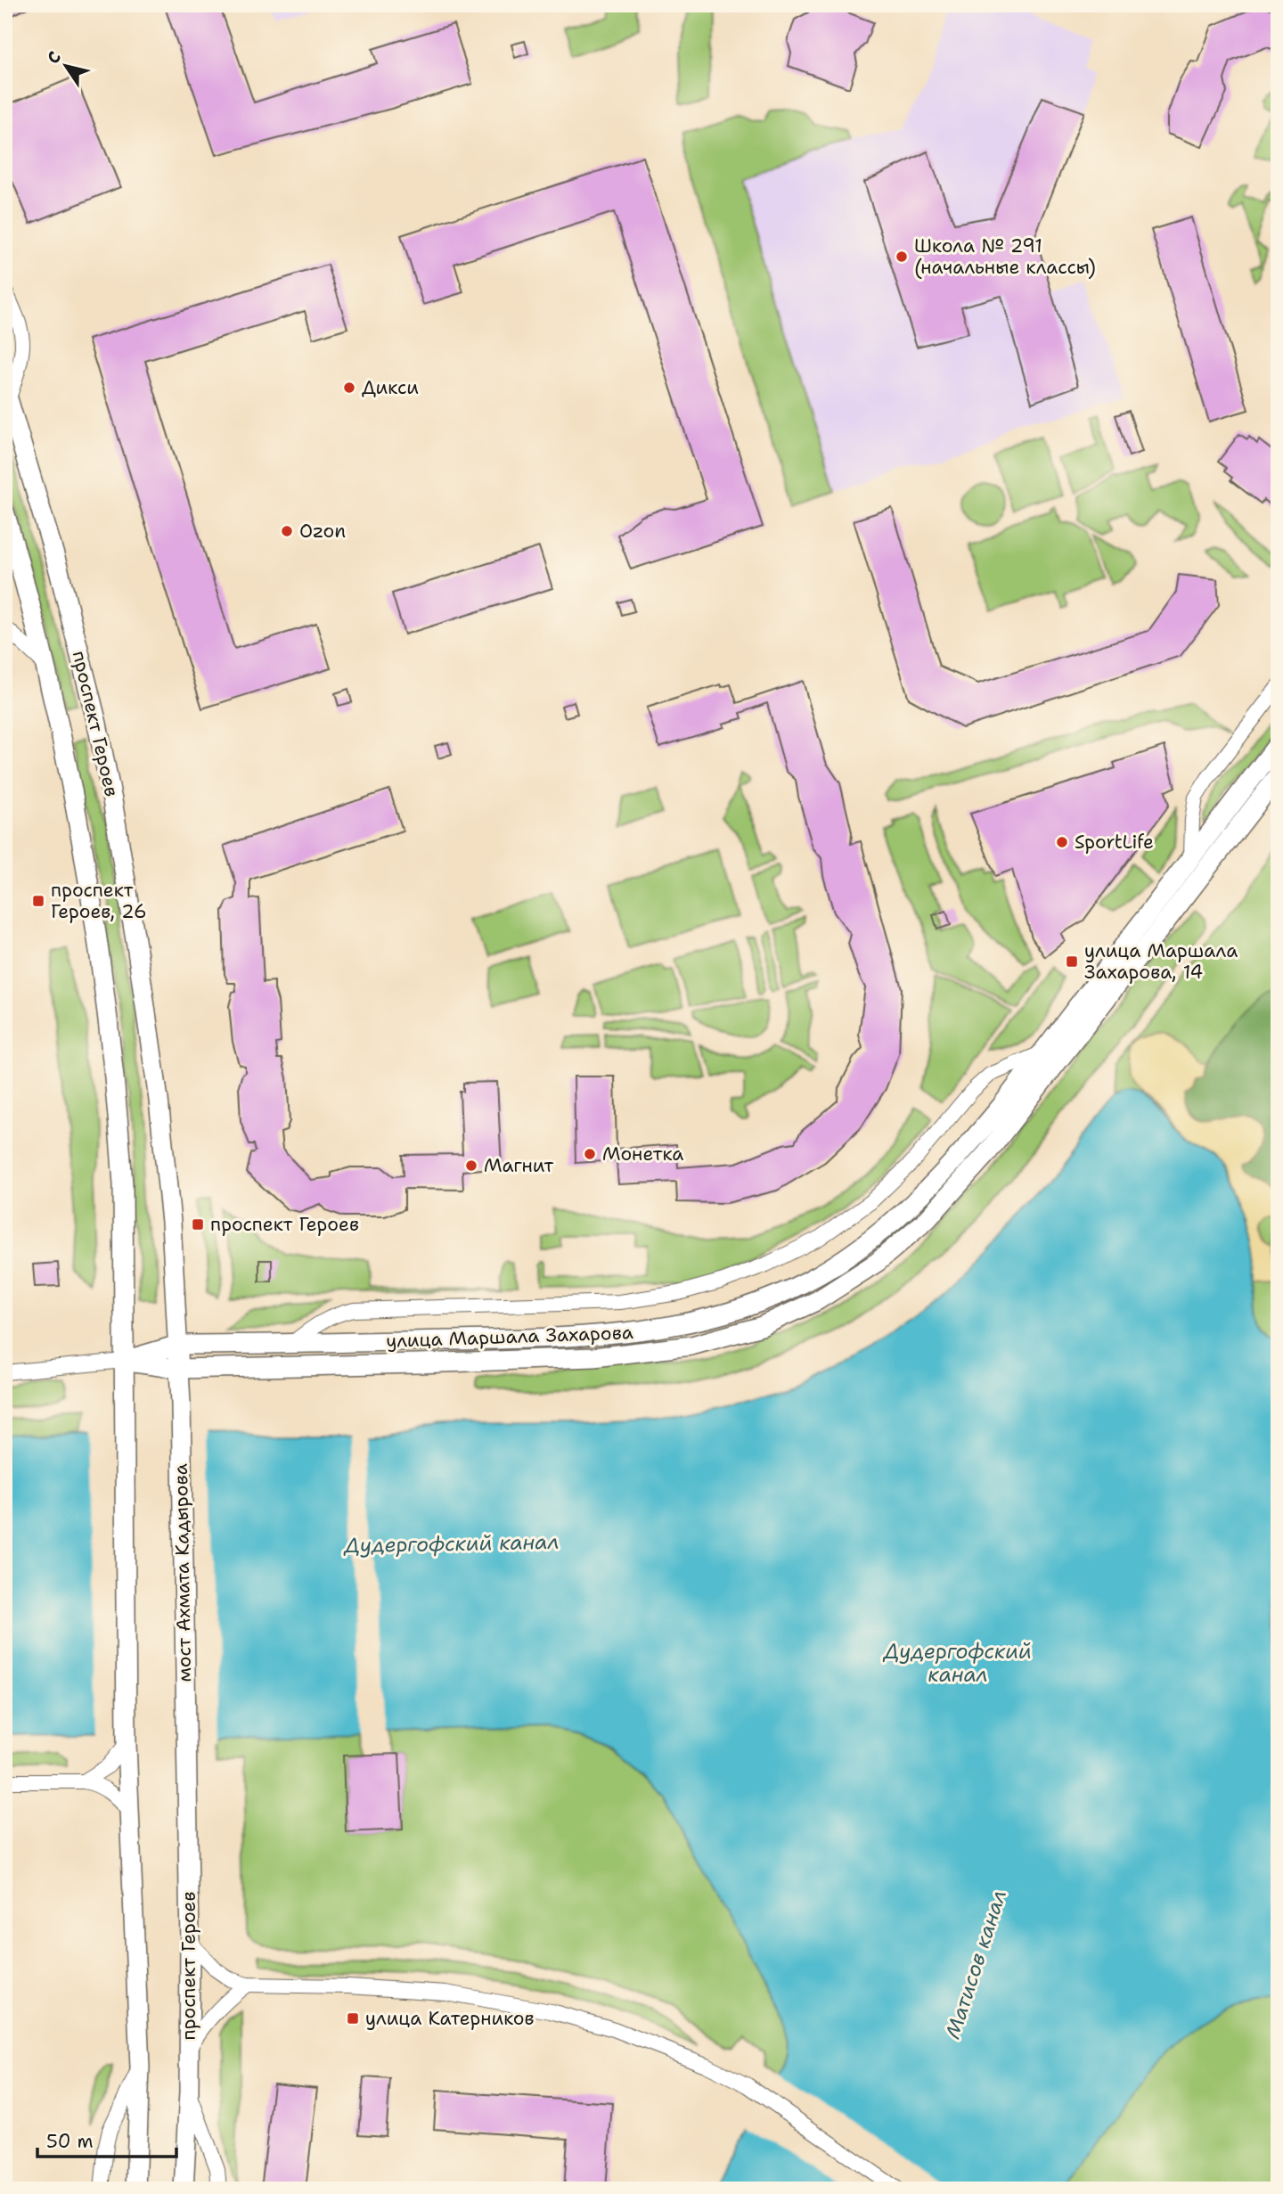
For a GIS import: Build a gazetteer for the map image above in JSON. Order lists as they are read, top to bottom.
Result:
{
  "streets": {
    "street": ["проспект Героев", "улица Маршала Захарова", "мост Ахмата Кадырова"]
  },
  "crossings": [
    ["проспект Героев", "улица Маршала Захарова"],
    ["проспект Героев", "мост Ахмата Кадырова"]
  ],
  "water": ["Дудергофский канал", "Матисов канал"],
  "places": {
    "other": [
      "Школа № 291 (начальные классы)",
      "Дикси",
      "Ozon",
      "SportLife",
      "Монетка",
      "Магнит"
    ],
    "transit": [
      "проспект Героев, 26",
      "улица Маршала Захарова, 14",
      "проспект Героев",
      "улица Катерников"
    ]
  },
  "scale_bar": "50 m",
  "north": "top left"
}
